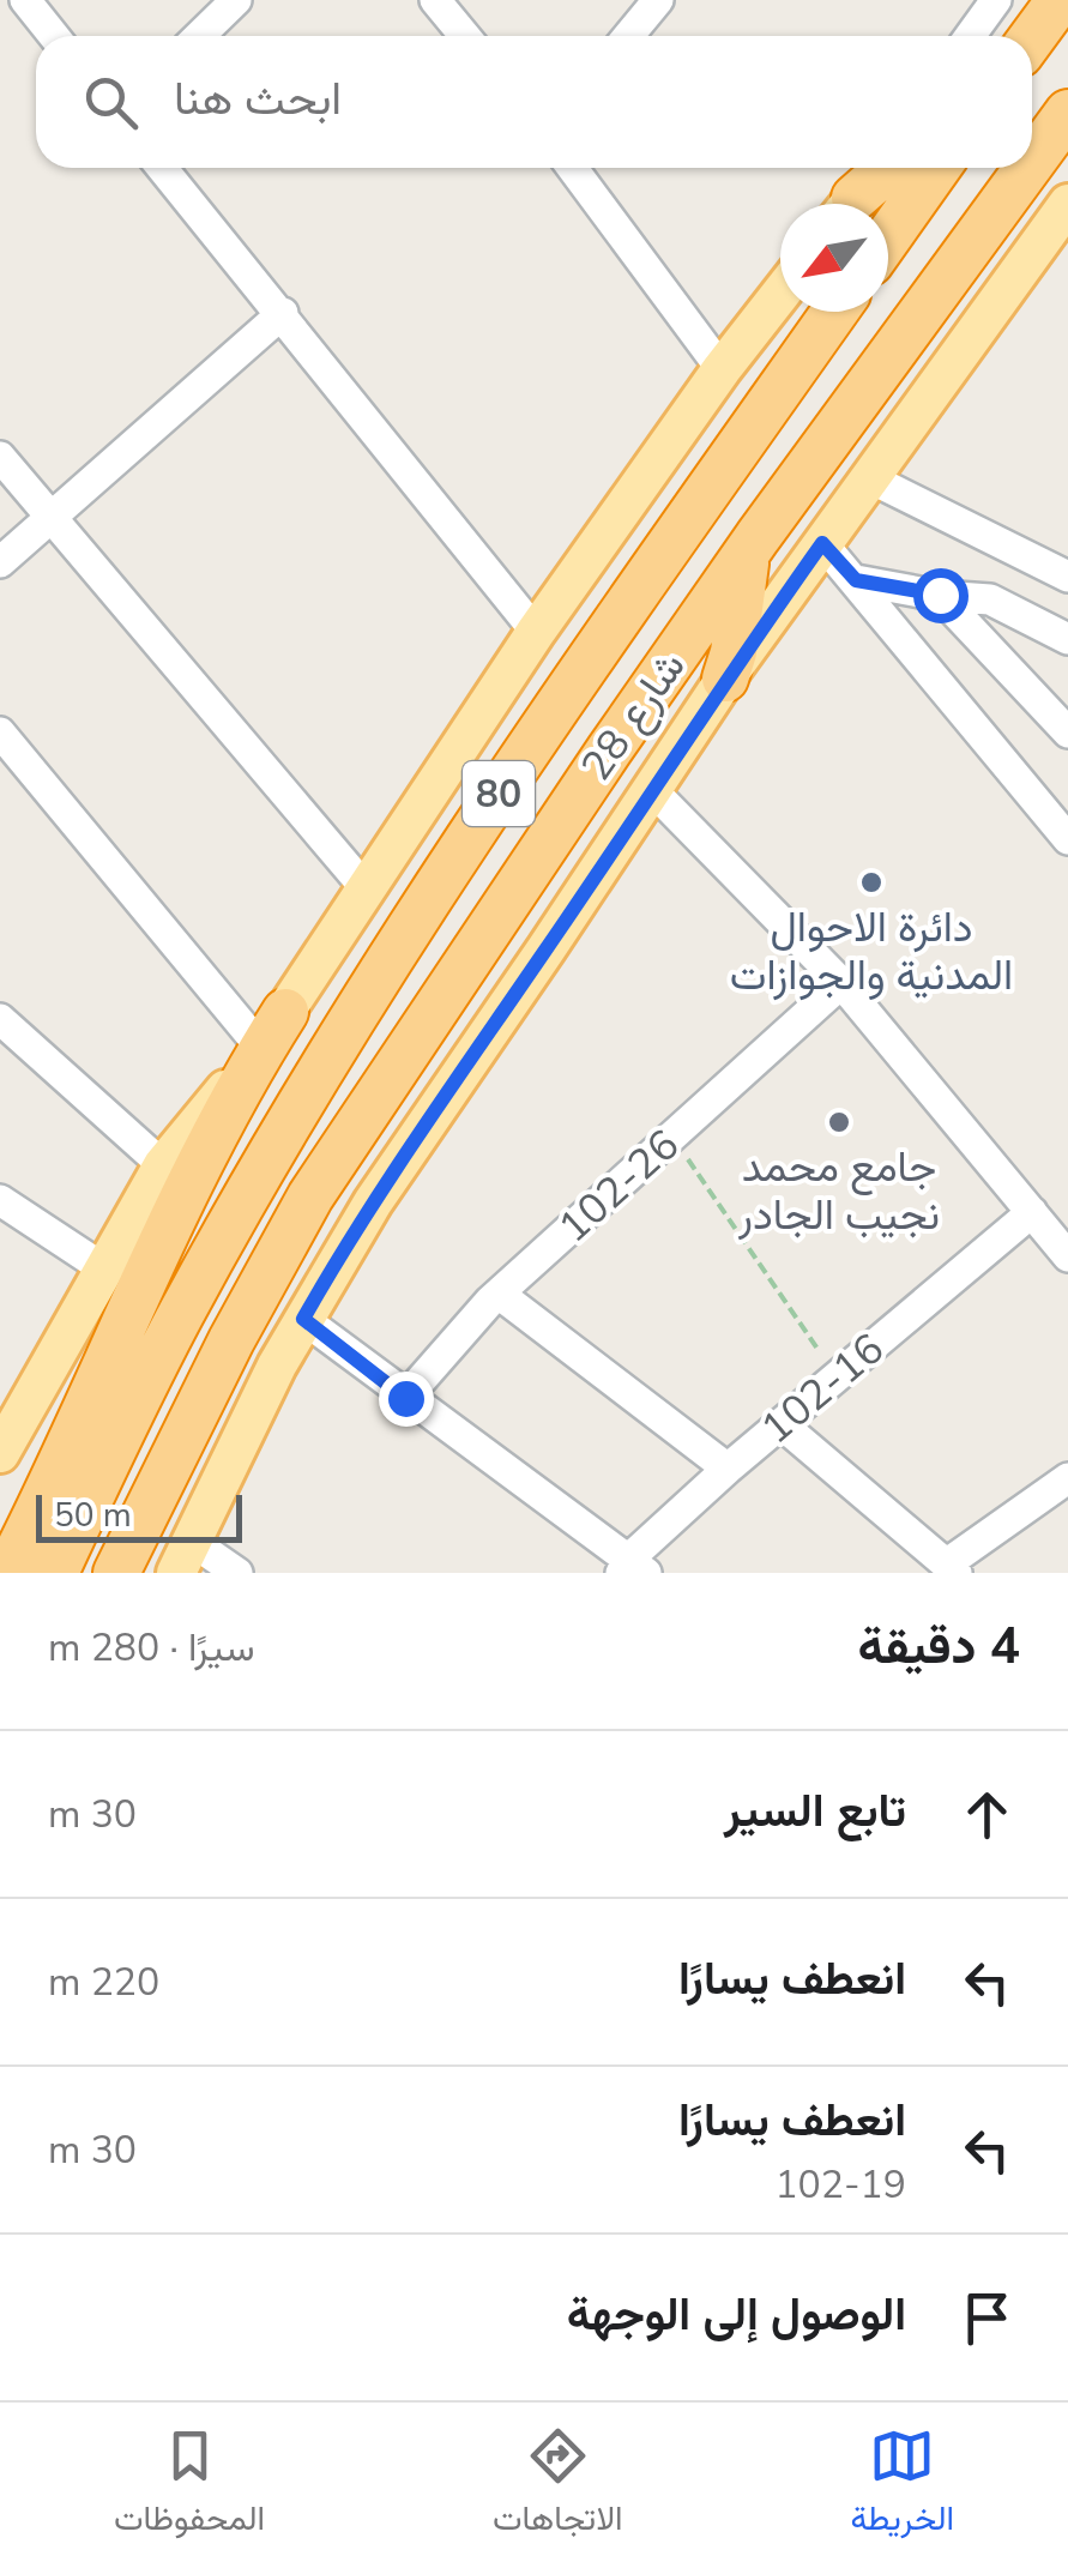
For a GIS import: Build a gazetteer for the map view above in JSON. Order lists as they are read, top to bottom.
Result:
{
  "streets": {
    "highway": ["شارع 28", "80"],
    "street": ["102-26", "102-16"]
  },
  "places": ["دائرة الاحوال المدنية والجوازات", "جامع محمد نجيب الجادر"],
  "scale_bar": "50 m",
  "north": "bottom left",
  "page": {
    "search": "ابحث هنا",
    "scale": "50 m",
    "heading": ["4 دقيقة", "سيرًا · 280 m"],
    "list": [
      ["تابع السير", "30 m"],
      ["انعطف يسارًا", "220 m"],
      ["انعطف يسارًا", "102-19", "30 m"],
      "الوصول إلى الوجهة"
    ],
    "nav": ["الخريطة", "الاتجاهات", "المحفوظات"]
  }
}
